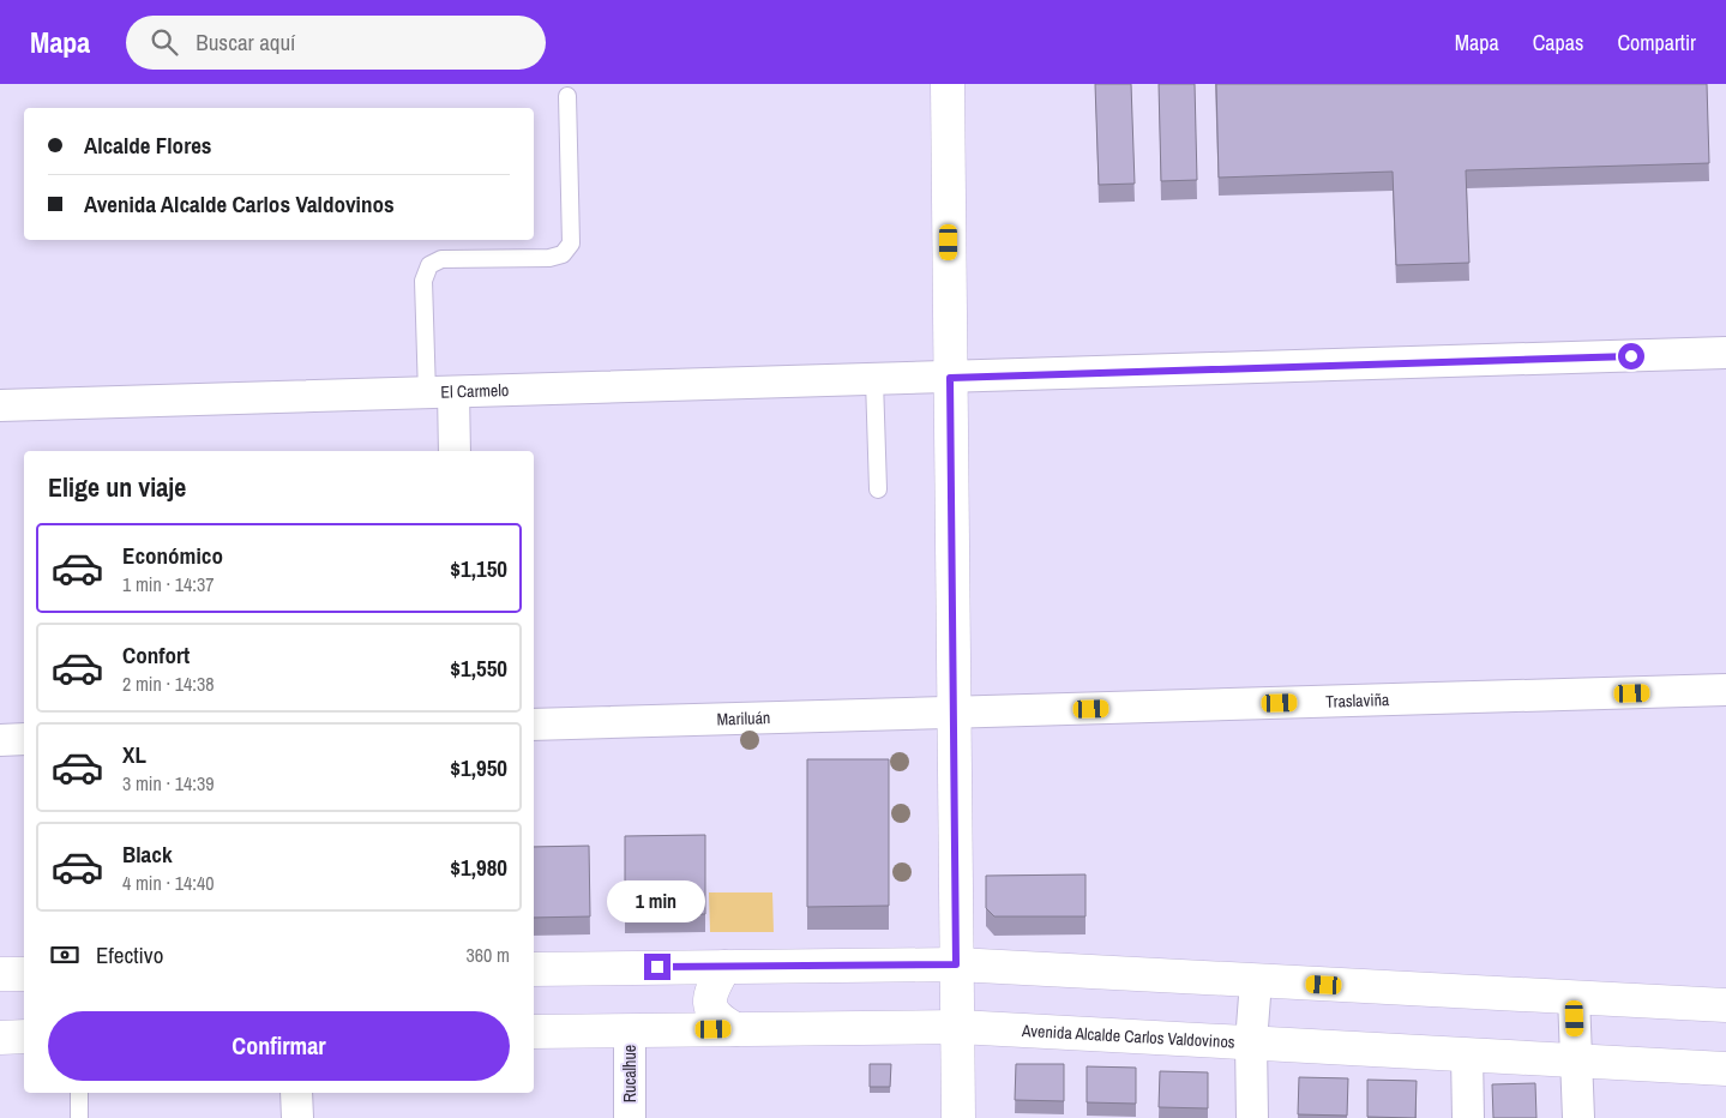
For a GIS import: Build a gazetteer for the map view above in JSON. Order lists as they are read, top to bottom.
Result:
{
  "streets": {
    "main road": ["Avenida Alcalde Carlos Valdovinos"],
    "street": [
      "El Carmelo",
      "Traslaviña",
      "Mariluán",
      "Rucalhue"
    ]
  },
  "crossings": [
    ["Traslaviña", "Mariluán"],
    ["Avenida Alcalde Carlos Valdovinos", "Rucalhue"]
  ],
  "page": {
    "header": "Mapa",
    "search": "Buscar aquí",
    "nav": ["Mapa", "Capas", "Compartir"],
    "banner": ["Alcalde Flores", "Avenida Alcalde Carlos Valdovinos"],
    "heading": "Elige un viaje",
    "list": [
      {
        "name": "Económico",
        "note": "1 min · 14:37",
        "value": "$1,150"
      },
      {
        "name": "Confort",
        "note": "2 min · 14:38",
        "value": "$1,550"
      },
      {
        "name": "XL",
        "note": "3 min · 14:39",
        "value": "$1,950"
      },
      {
        "name": "Black",
        "note": "4 min · 14:40",
        "value": "$1,980"
      }
    ],
    "bubble": "1 min",
    "pay": ["Efectivo", "360 m"],
    "buttons": "Confirmar"
  }
}
